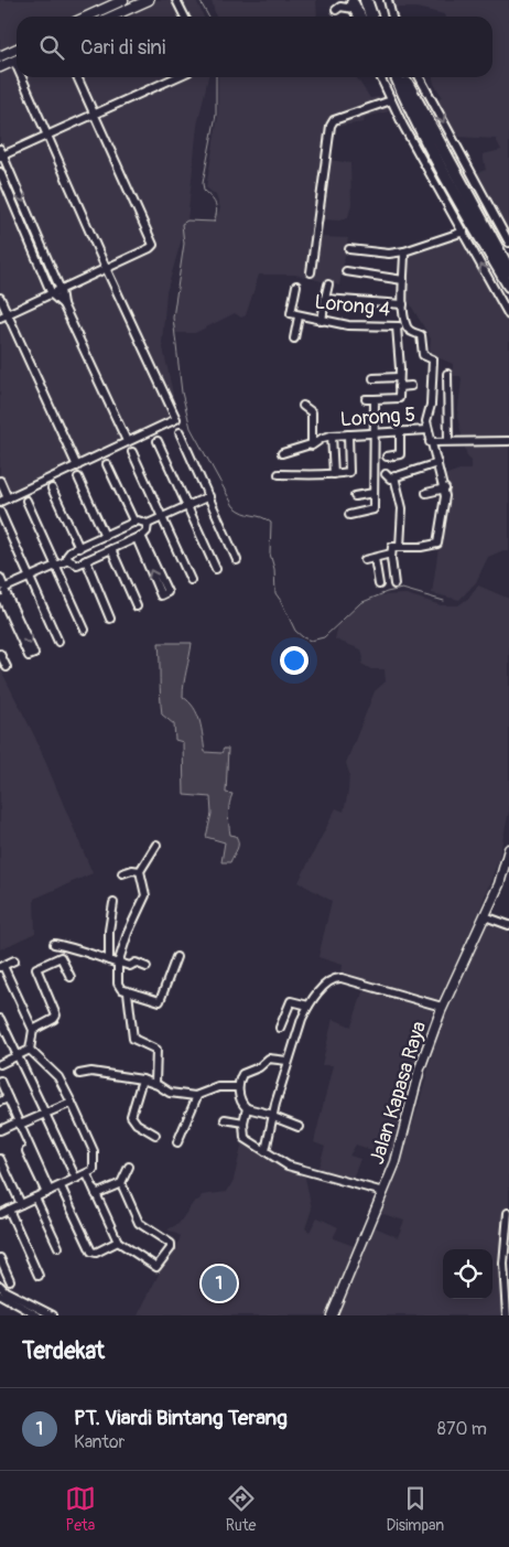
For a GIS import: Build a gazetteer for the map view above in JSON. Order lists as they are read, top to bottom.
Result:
{
  "streets": {
    "main road": ["Jalan Kapasa Raya"],
    "street": ["Lorong 4", "Lorong 5"]
  },
  "page": {
    "search": "Cari di sini",
    "pins": "1",
    "heading": "Terdekat",
    "list": [
      {
        "mark": "1",
        "name": "PT. Viardi Bintang Terang",
        "note": "Kantor",
        "value": "870 m"
      }
    ],
    "nav": ["Peta", "Rute", "Disimpan"]
  }
}
